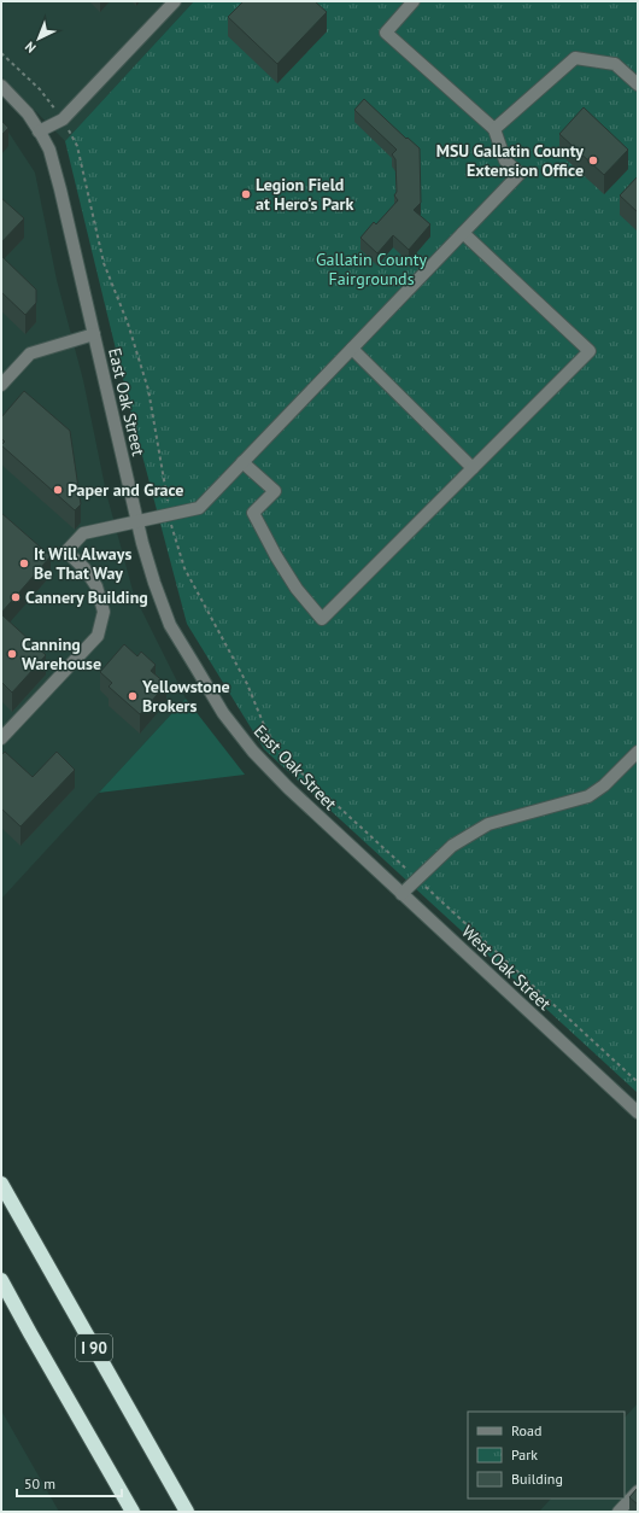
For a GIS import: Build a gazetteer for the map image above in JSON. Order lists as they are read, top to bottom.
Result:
{
  "streets": {
    "highway": ["I 90"],
    "street": ["East Oak Street", "West Oak Street"]
  },
  "crossings": [
    ["East Oak Street", "West Oak Street"]
  ],
  "parks": ["Gallatin County Fairgrounds"],
  "places": [
    "MSU Gallatin County Extension Office",
    "Legion Field at Hero's Park",
    "Paper and Grace",
    "It Will Always Be That Way",
    "Cannery Building",
    "Canning Warehouse",
    "Yellowstone Brokers"
  ],
  "legend": ["Road", "Park", "Building"],
  "scale_bar": "50 m",
  "north": "bottom left"
}
